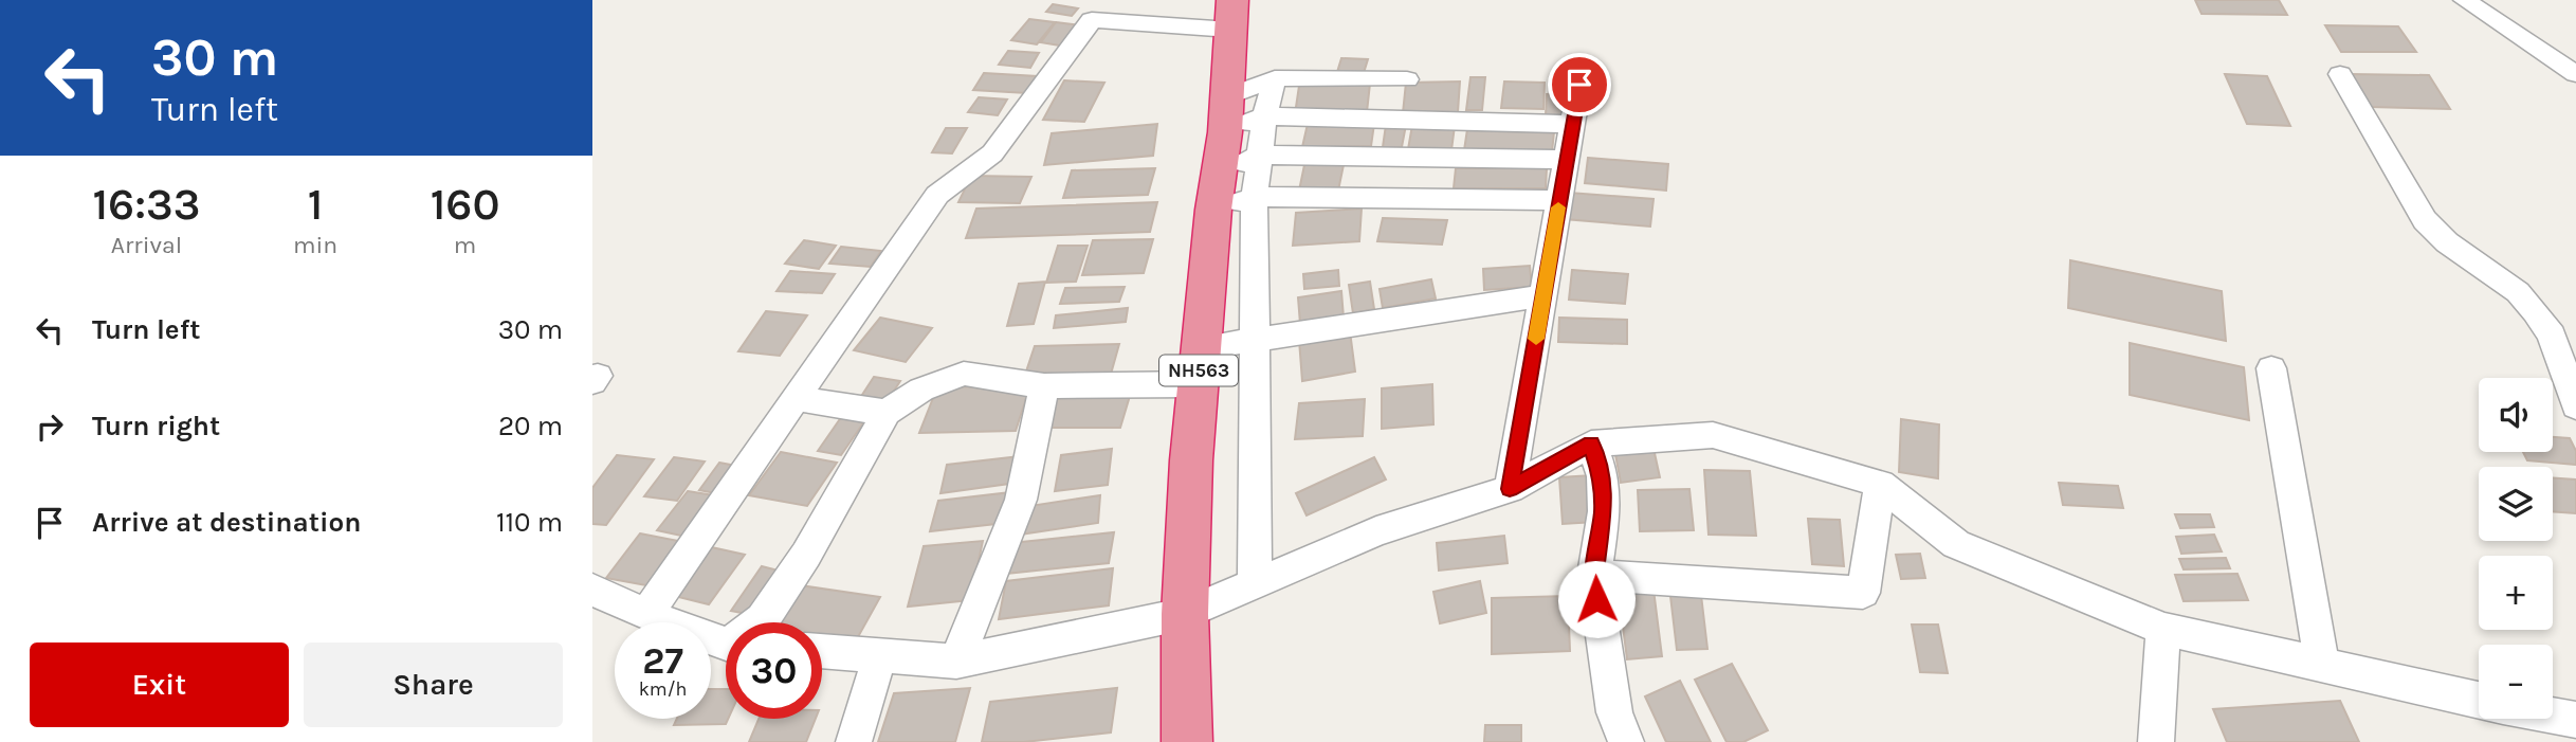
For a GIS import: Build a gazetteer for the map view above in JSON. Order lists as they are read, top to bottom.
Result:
{
  "streets": {
    "highway": ["NH563"]
  },
  "page": {
    "turn": ["30 m", "Turn left"],
    "eta": [
      "16:33",
      "Arrival",
      "1",
      "min",
      "160",
      "m"
    ],
    "list": [
      {
        "name": "Turn left",
        "value": "30 m"
      },
      {
        "name": "Turn right",
        "value": "20 m"
      },
      {
        "name": "Arrive at destination",
        "value": "110 m"
      }
    ],
    "map_buttons": ["+", "−"],
    "speed": "27 km/h",
    "limit": "30",
    "buttons": ["Exit", "Share"]
  }
}
